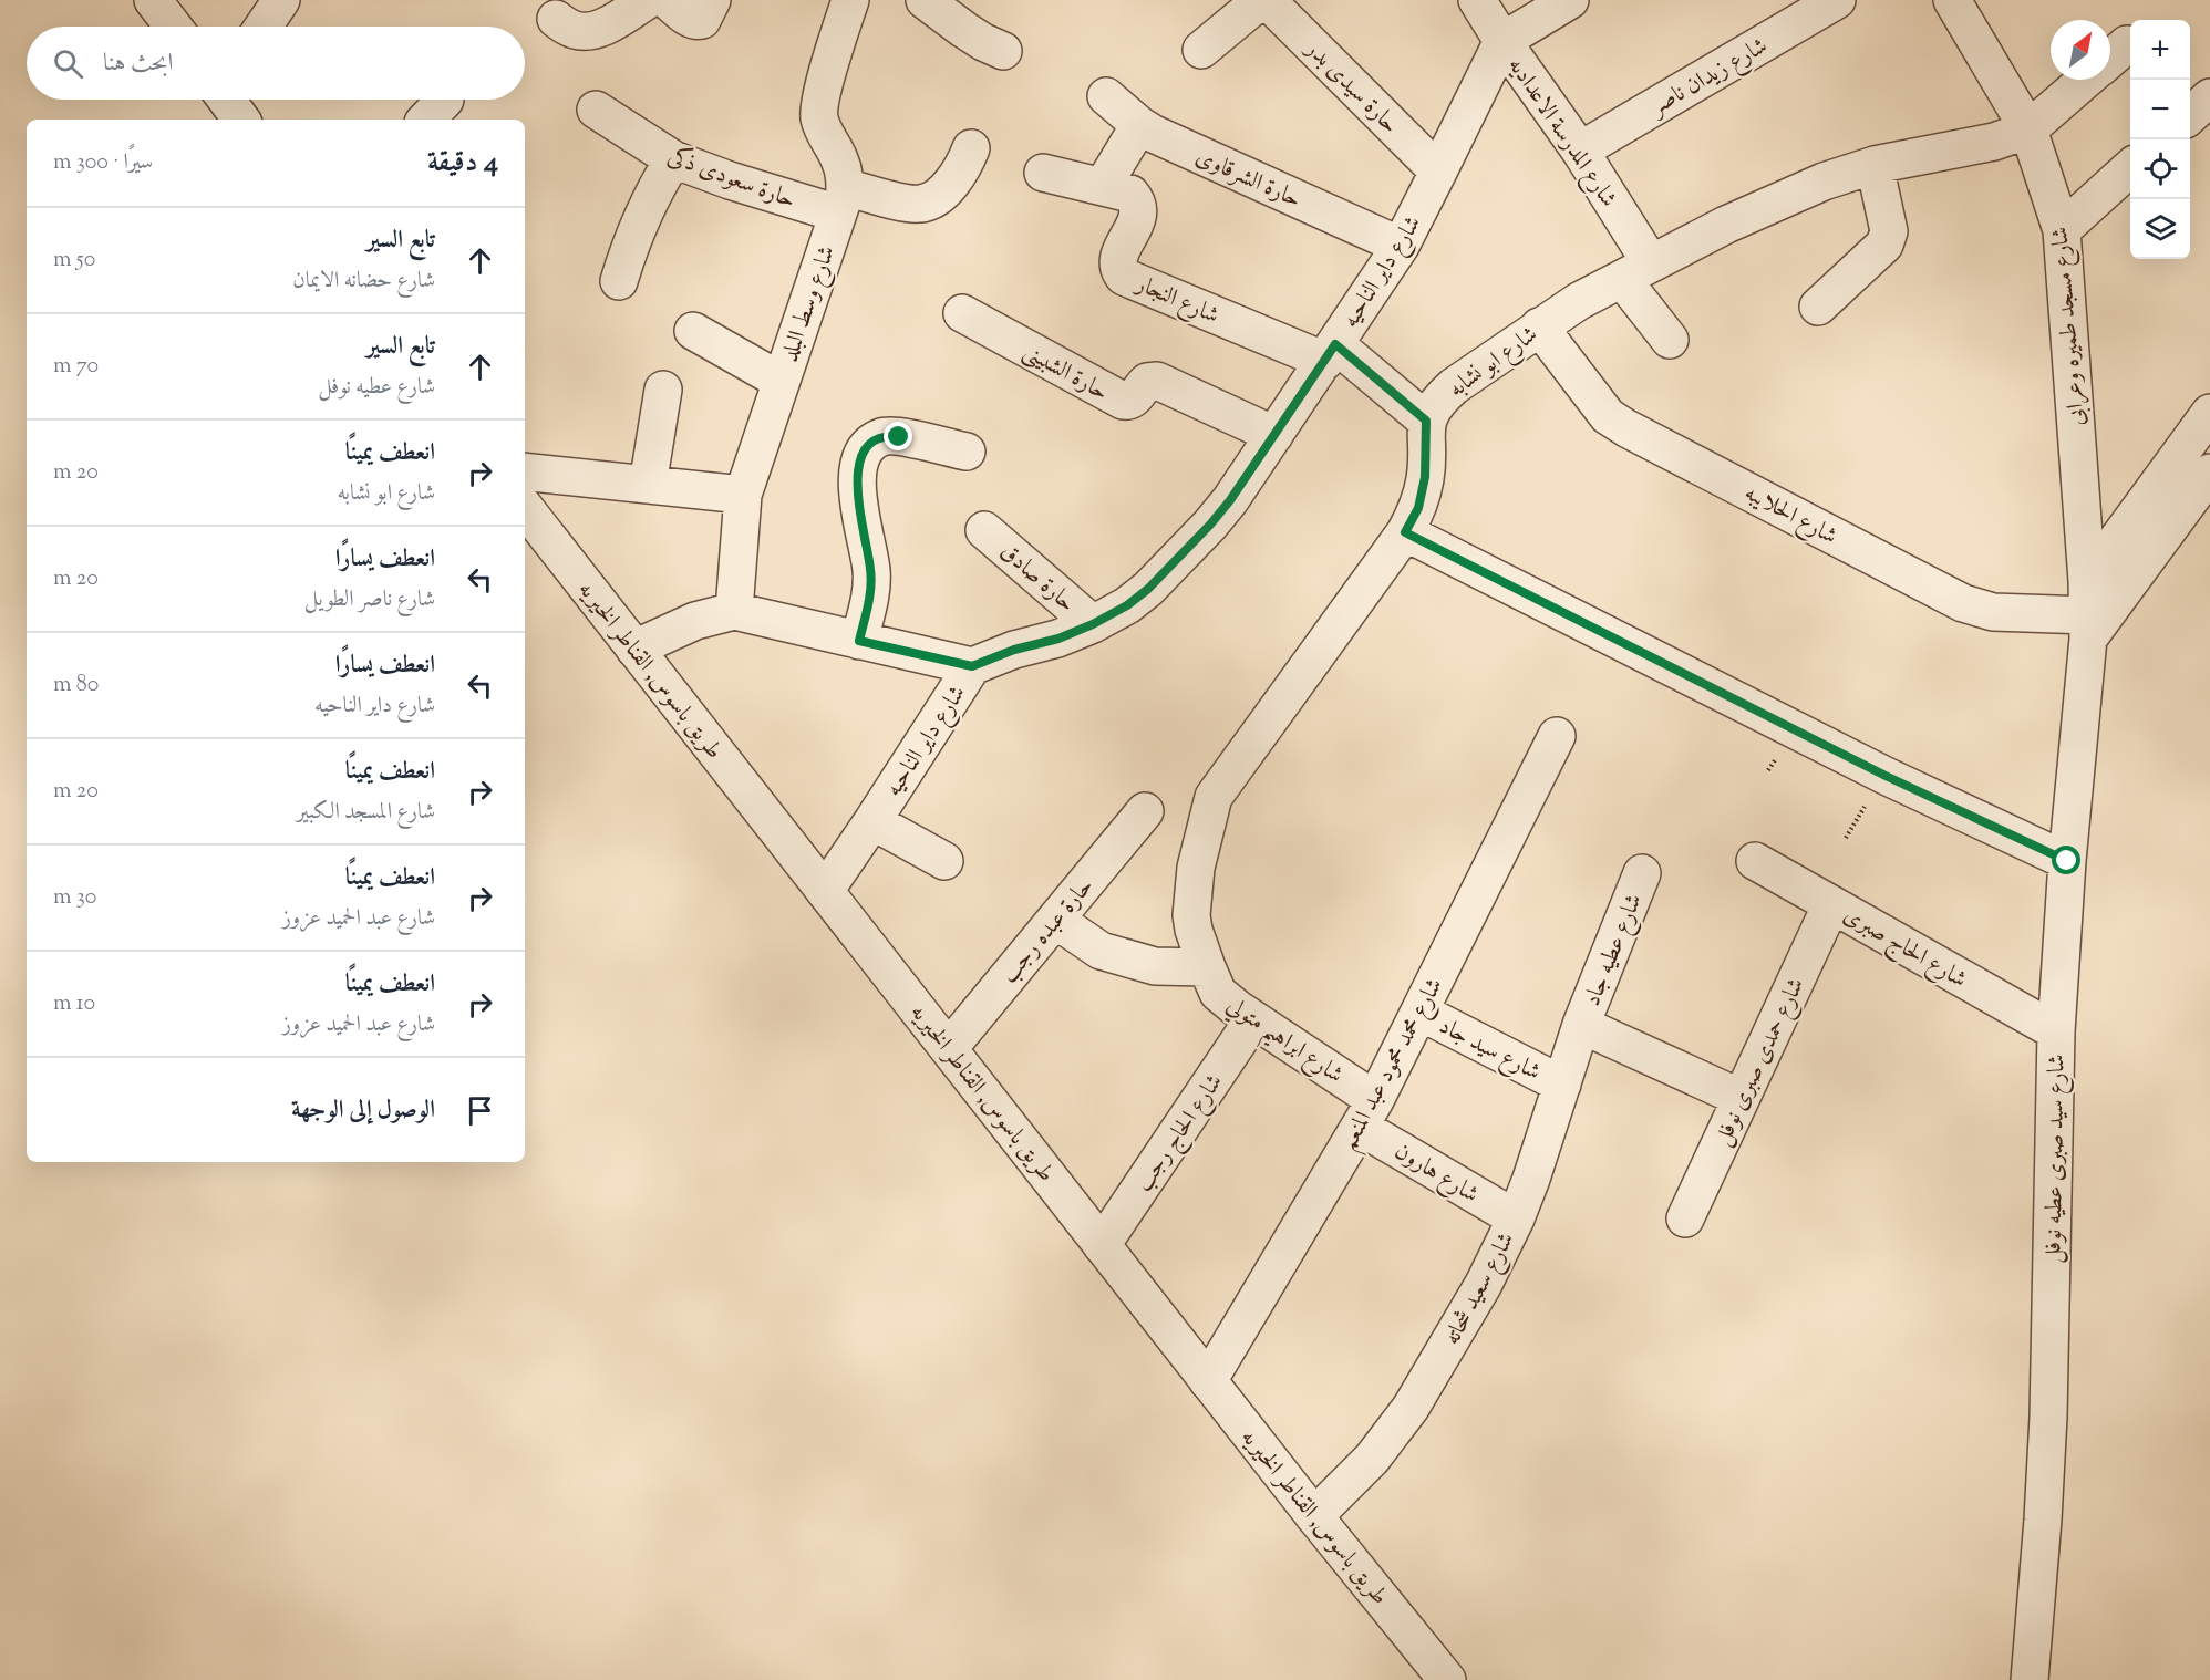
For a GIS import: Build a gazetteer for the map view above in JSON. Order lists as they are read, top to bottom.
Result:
{
  "streets": {
    "street": [
      "شارع زيدان ناصر",
      "حارة سيدى بدر",
      "شارع المدرسة الاعداديه",
      "حارة سعودى ذكى",
      "حارة الشرقاوى",
      "شارع داير الناحيه",
      "شارع النجار",
      "شارع وسط البلد",
      "شارع مسجد طميره وعرابى",
      "شارع ابو نشابه",
      "حارة الشبينى",
      "شارع الحلايبه",
      "حارة صادق",
      "طريق باسوس, القناطر الخيريه",
      "حارة عبده رجب",
      "شارع الحاج صبرى",
      "شارع عطيه جاد",
      "شارع ابراهيم متولي",
      "شارع سيد جاد",
      "شارع حمدى صبرى نوفل",
      "شارع محمد محمود عبد المنعم",
      "شارع الحاج رجب",
      "شارع سيد صبرى عطيه نوفل",
      "شارع هارون",
      "شارع سعيد شحاته"
    ]
  },
  "crossings": [
    ["شارع زيدان ناصر", "شارع المدرسة الاعداديه"],
    ["حارة سيدى بدر", "شارع داير الناحيه"],
    ["شارع المدرسة الاعداديه", "شارع داير الناحيه"],
    ["شارع المدرسة الاعداديه", "شارع ابو نشابه"],
    ["حارة سعودى ذكى", "شارع وسط البلد"],
    ["حارة الشرقاوى", "شارع داير الناحيه"],
    ["شارع داير الناحيه", "شارع النجار"],
    ["شارع داير الناحيه", "حارة الشبينى"],
    ["شارع داير الناحيه", "حارة صادق"],
    ["شارع داير الناحيه", "طريق باسوس, القناطر الخيريه"],
    ["شارع مسجد طميره وعرابى", "شارع ابو نشابه"],
    ["شارع مسجد طميره وعرابى", "شارع الحلايبه"],
    ["شارع مسجد طميره وعرابى", "شارع سيد صبرى عطيه نوفل"],
    ["شارع ابو نشابه", "شارع الحلايبه"],
    ["شارع الحلايبه", "شارع سيد صبرى عطيه نوفل"],
    ["طريق باسوس, القناطر الخيريه", "حارة عبده رجب"],
    ["طريق باسوس, القناطر الخيريه", "شارع محمد محمود عبد المنعم"],
    ["طريق باسوس, القناطر الخيريه", "شارع الحاج رجب"],
    ["طريق باسوس, القناطر الخيريه", "شارع سعيد شحاته"],
    ["شارع الحاج صبرى", "شارع حمدى صبرى نوفل"],
    ["شارع الحاج صبرى", "شارع سيد صبرى عطيه نوفل"],
    ["شارع عطيه جاد", "شارع سعيد شحاته"],
    ["شارع ابراهيم متولي", "شارع محمد محمود عبد المنعم"],
    ["شارع ابراهيم متولي", "شارع الحاج رجب"],
    ["شارع ابراهيم متولي", "شارع هارون"],
    ["شارع سيد جاد", "شارع محمد محمود عبد المنعم"],
    ["شارع سيد جاد", "شارع سعيد شحاته"],
    ["شارع محمد محمود عبد المنعم", "شارع هارون"],
    ["شارع هارون", "شارع سعيد شحاته"]
  ],
  "north": "top right",
  "page": {
    "map_buttons": ["+", "−"],
    "search": "ابحث هنا",
    "heading": ["4 دقيقة", "سيرًا · 300 m"],
    "list": [
      ["تابع السير", "شارع حضانه الايمان", "50 m"],
      ["تابع السير", "شارع عطيه نوفل", "70 m"],
      ["انعطف يمينًا", "شارع ابو نشابه", "20 m"],
      ["انعطف يسارًا", "شارع ناصر الطويل", "20 m"],
      ["انعطف يسارًا", "شارع داير الناحيه", "80 m"],
      ["انعطف يمينًا", "شارع المسجد الكبير", "20 m"],
      ["انعطف يمينًا", "شارع عبد الحميد عزوز", "30 m"],
      ["انعطف يمينًا", "شارع عبد الحميد عزوز", "10 m"],
      "الوصول إلى الوجهة"
    ]
  }
}
